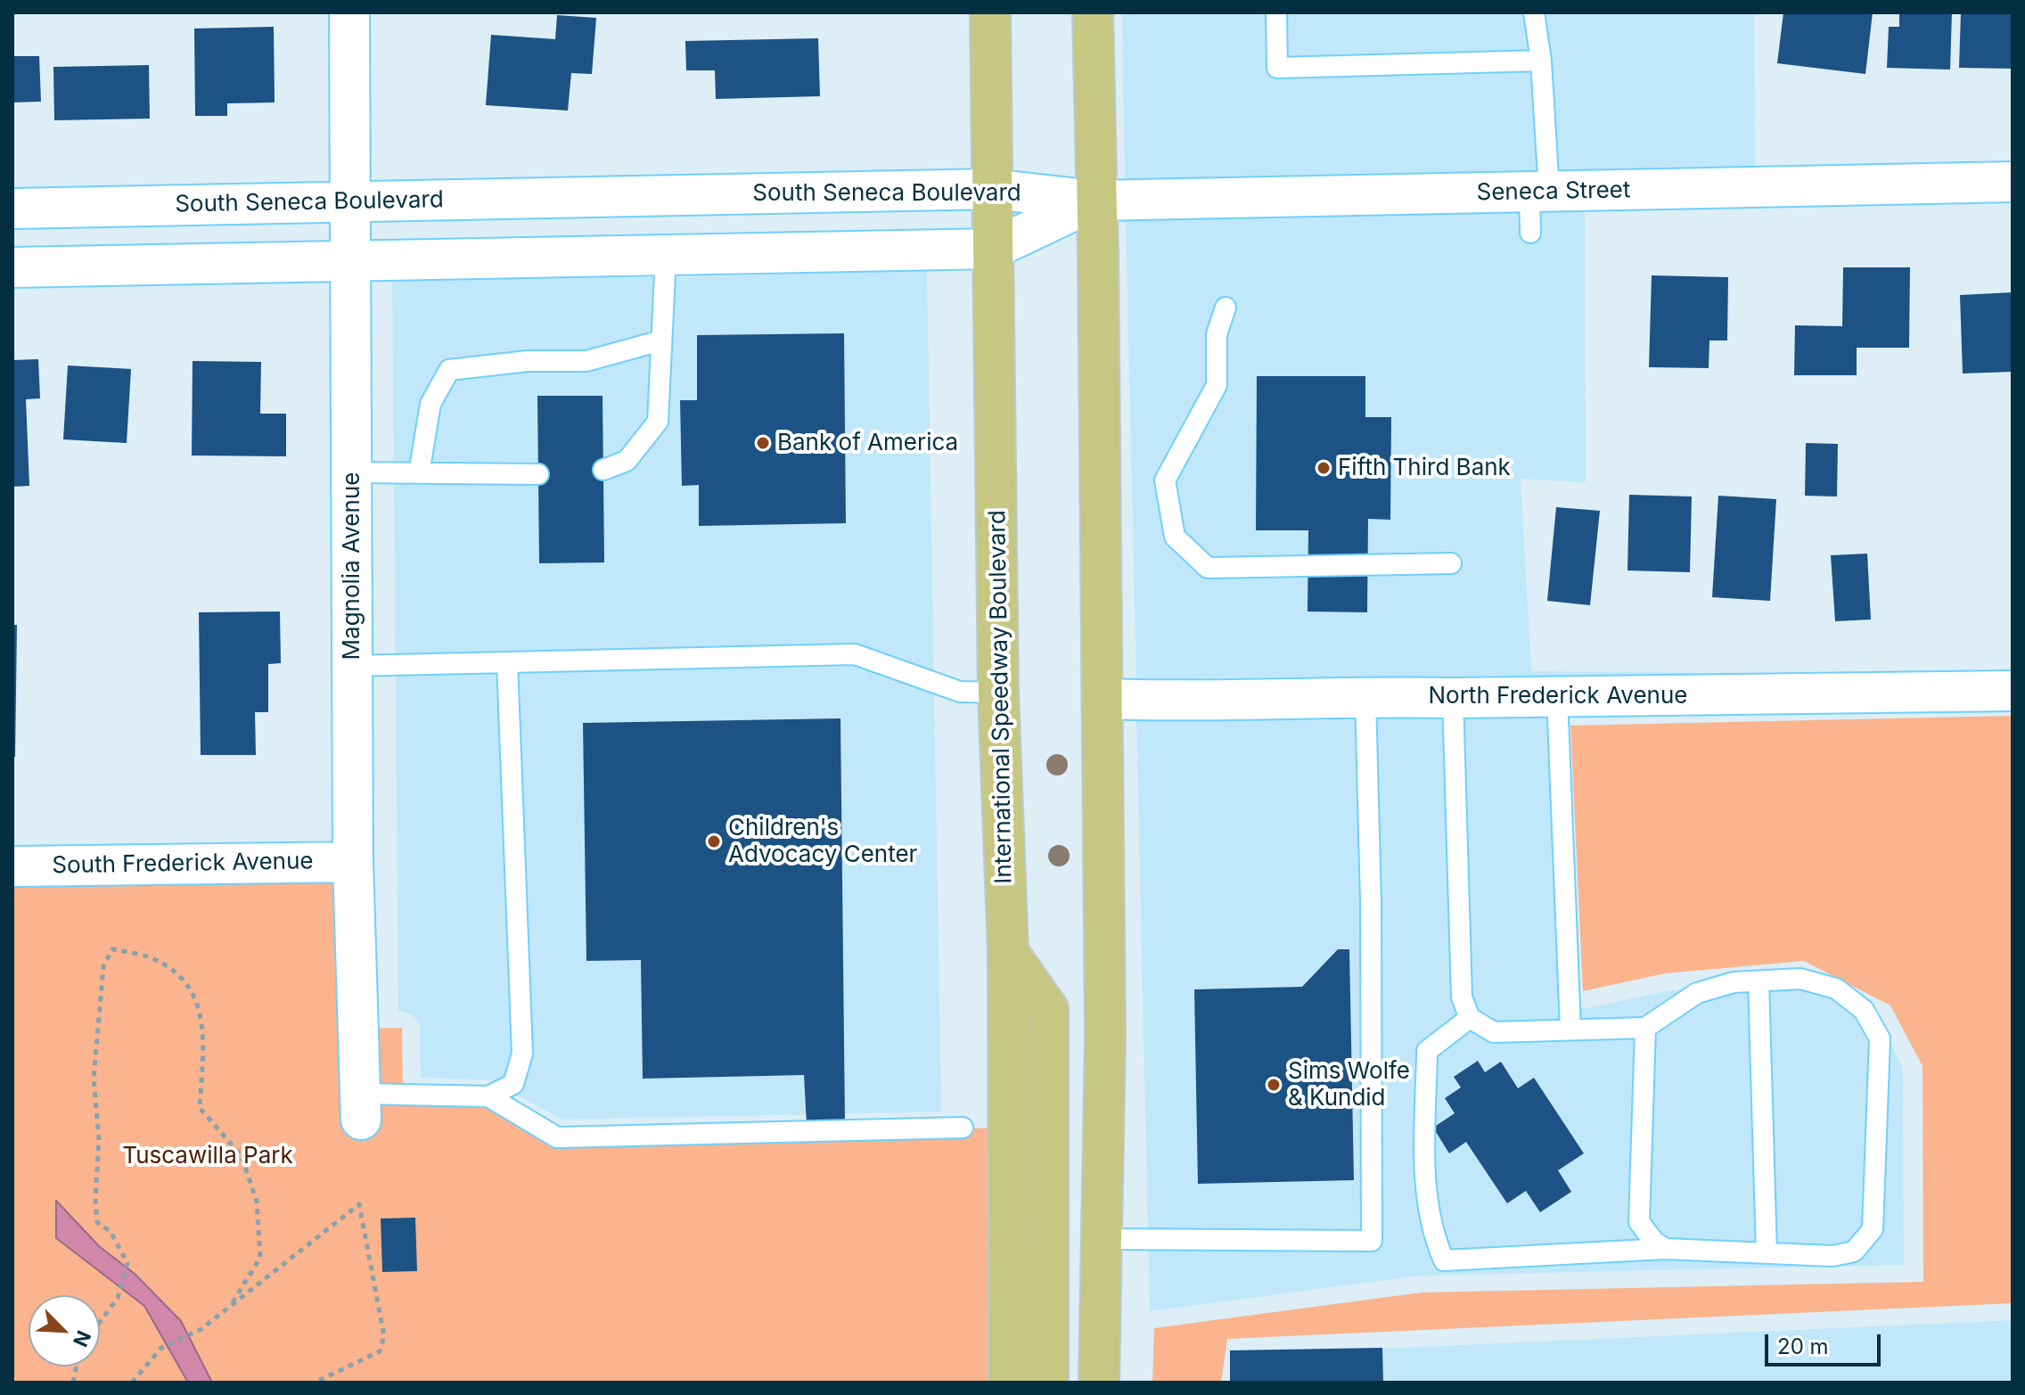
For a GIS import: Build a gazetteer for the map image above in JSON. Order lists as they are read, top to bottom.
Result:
{
  "streets": {
    "main road": ["International Speedway Boulevard"],
    "street": [
      "Seneca Street",
      "South Seneca Boulevard",
      "Magnolia Avenue",
      "North Frederick Avenue",
      "South Frederick Avenue"
    ]
  },
  "crossings": [
    ["Seneca Street", "South Seneca Boulevard"],
    ["South Seneca Boulevard", "Magnolia Avenue"],
    ["South Seneca Boulevard", "International Speedway Boulevard"],
    ["Magnolia Avenue", "South Frederick Avenue"]
  ],
  "parks": ["Tuscawilla Park"],
  "places": [
    "Bank of America",
    "Fifth Third Bank",
    "Children's Advocacy Center",
    "Sims Wolfe & Kundid"
  ],
  "scale_bar": "20 m",
  "north": "bottom right"
}
